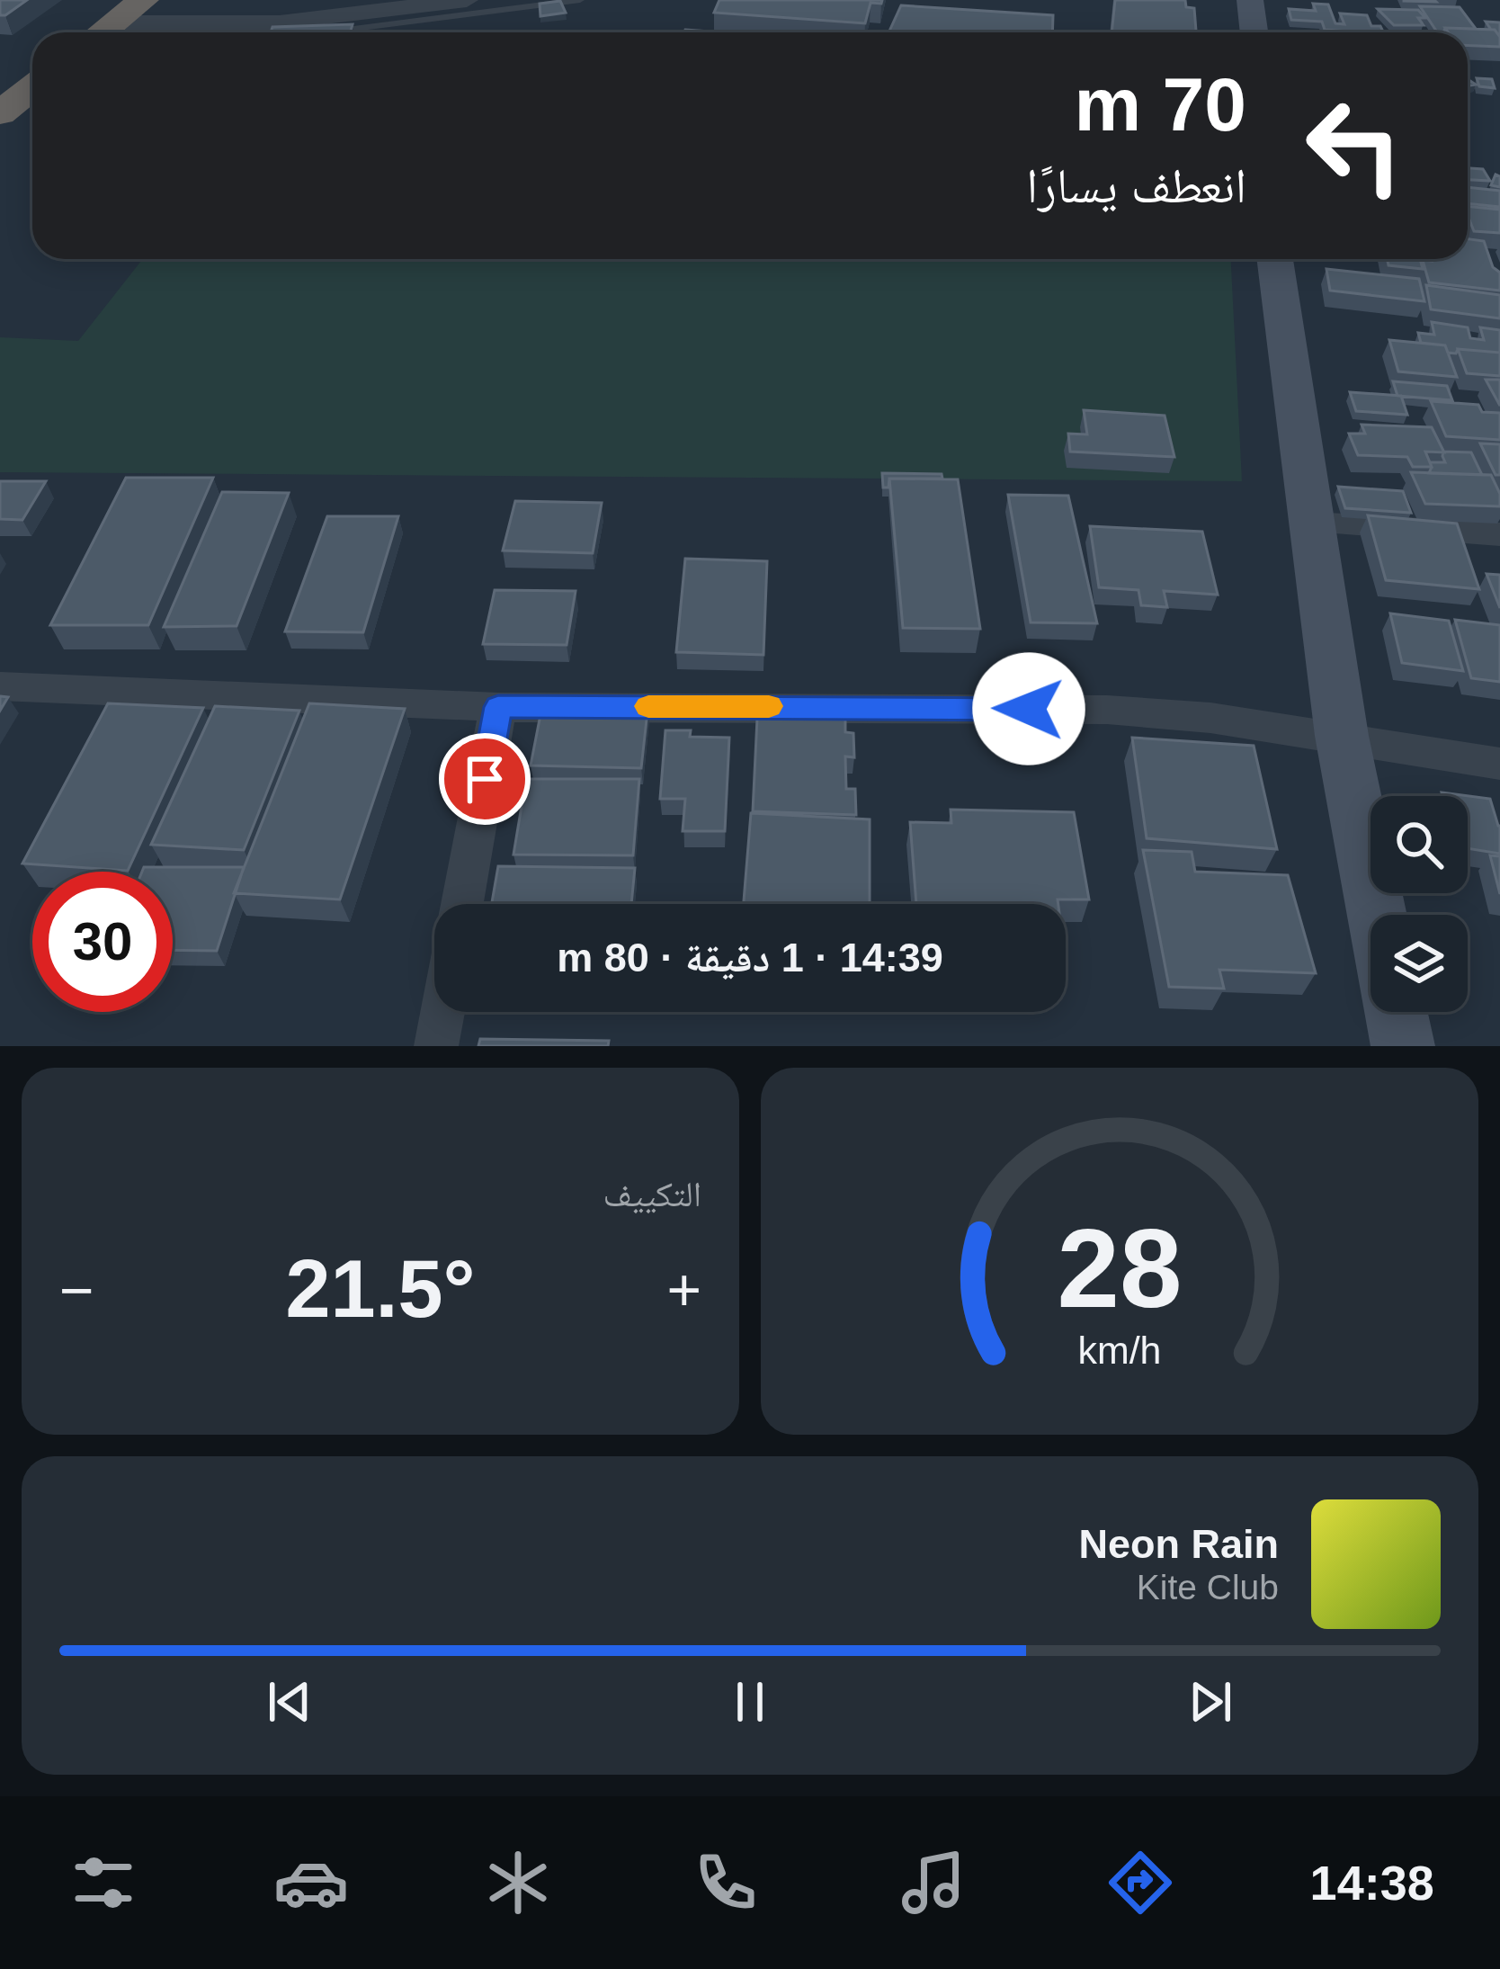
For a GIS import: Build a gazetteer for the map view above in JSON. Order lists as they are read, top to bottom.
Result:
{
  "page": {
    "turn": ["70 m", "انعطف يسارًا"],
    "limit": "30",
    "trip": "14:39 · 1 دقيقة · 80 m",
    "tile": "التكييف",
    "heat": ["−", "21.5°", "+"],
    "song": ["Neon Rain", "Kite Club"],
    "tabs": "14:38",
    "gauge": ["28", "km/h"]
  }
}
